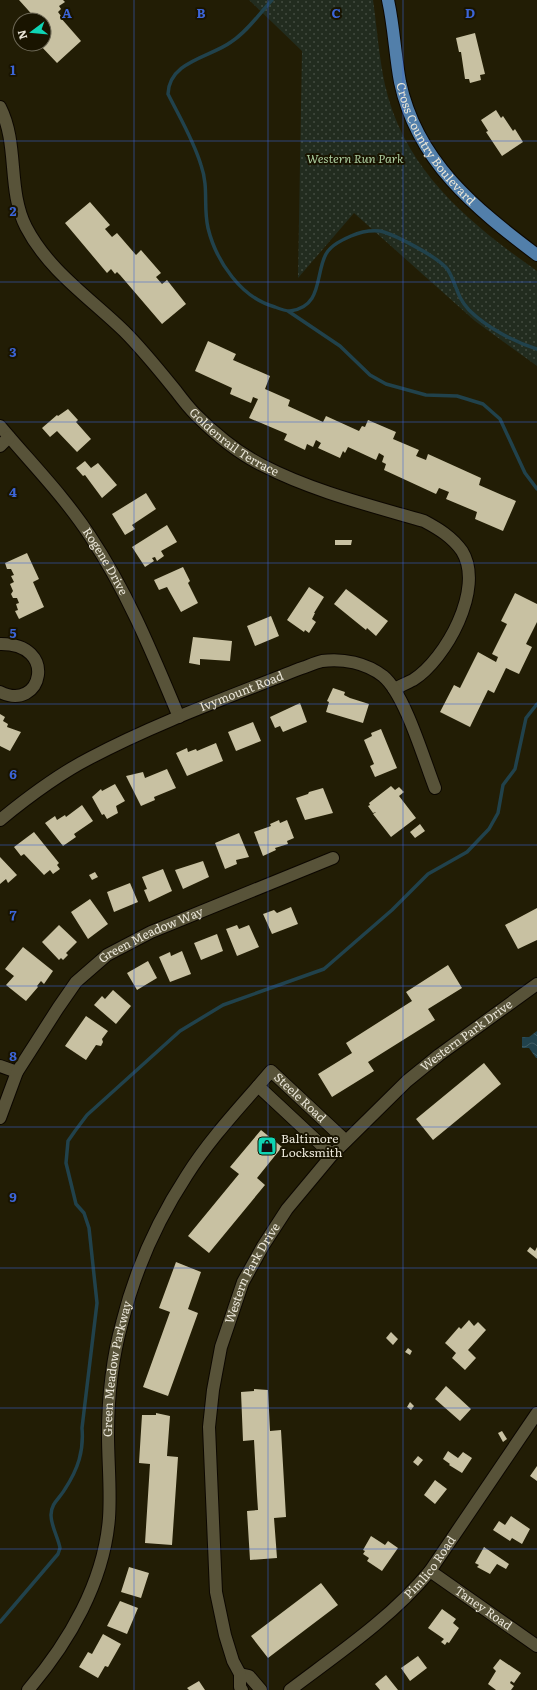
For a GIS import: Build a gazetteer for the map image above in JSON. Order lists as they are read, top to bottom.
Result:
{
  "streets": {
    "main road": ["Cross Country Boulevard"],
    "street": [
      "Goldenrail Terrace",
      "Rogene Drive",
      "Ivymount Road",
      "Green Meadow Way",
      "Western Park Drive",
      "Steele Road",
      "Green Meadow Parkway",
      "Pimlico Road",
      "Taney Road"
    ]
  },
  "crossings": [
    ["Goldenrail Terrace", "Ivymount Road"],
    ["Rogene Drive", "Ivymount Road"],
    ["Western Park Drive", "Steele Road"],
    ["Steele Road", "Green Meadow Parkway"],
    ["Pimlico Road", "Taney Road"]
  ],
  "parks": ["Western Run Park"],
  "places": {
    "shop": ["Baltimore Locksmith"]
  },
  "north": "left",
  "grid": {
    "columns": [
      "A",
      "B",
      "C",
      "D"
    ],
    "rows": [
      "1",
      "2",
      "3",
      "4",
      "5",
      "6",
      "7",
      "8",
      "9"
    ]
  }
}
